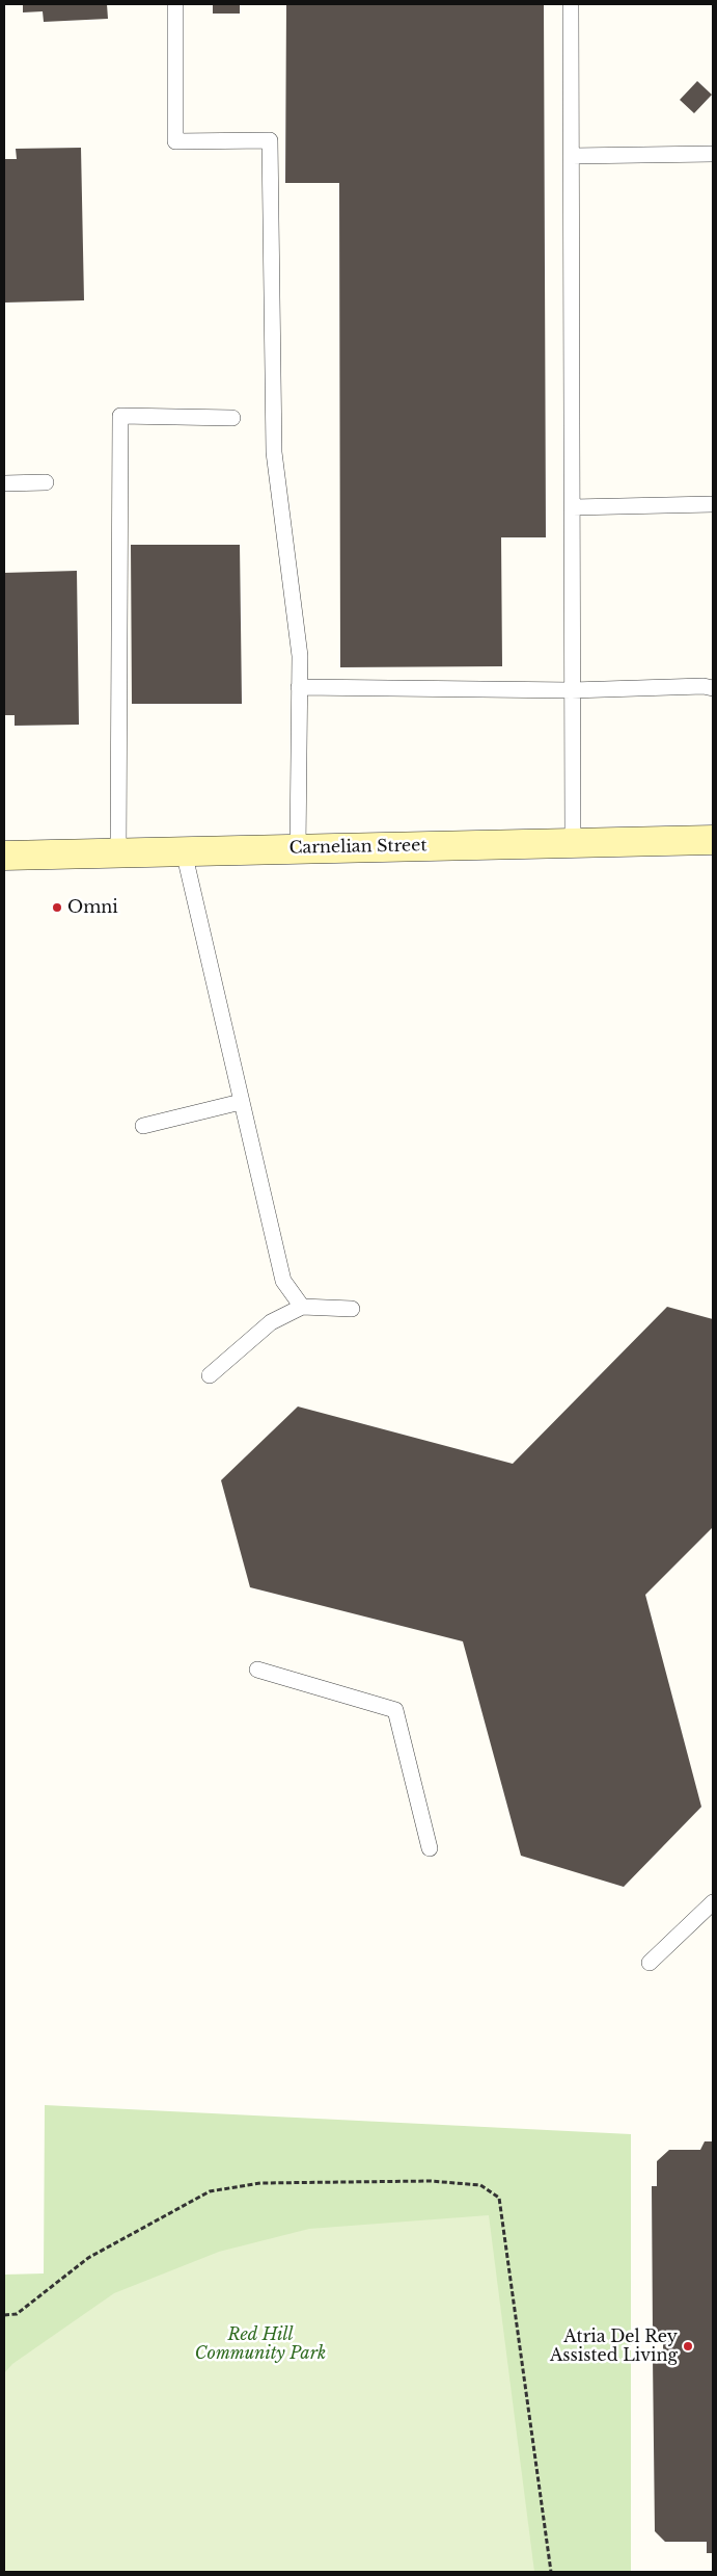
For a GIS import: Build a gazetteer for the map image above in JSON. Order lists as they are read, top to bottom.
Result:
{
  "streets": {
    "main road": ["Carnelian Street"]
  },
  "parks": ["Red Hill Community Park"],
  "places": ["Omni", "Atria Del Rey Assisted Living"]
}
